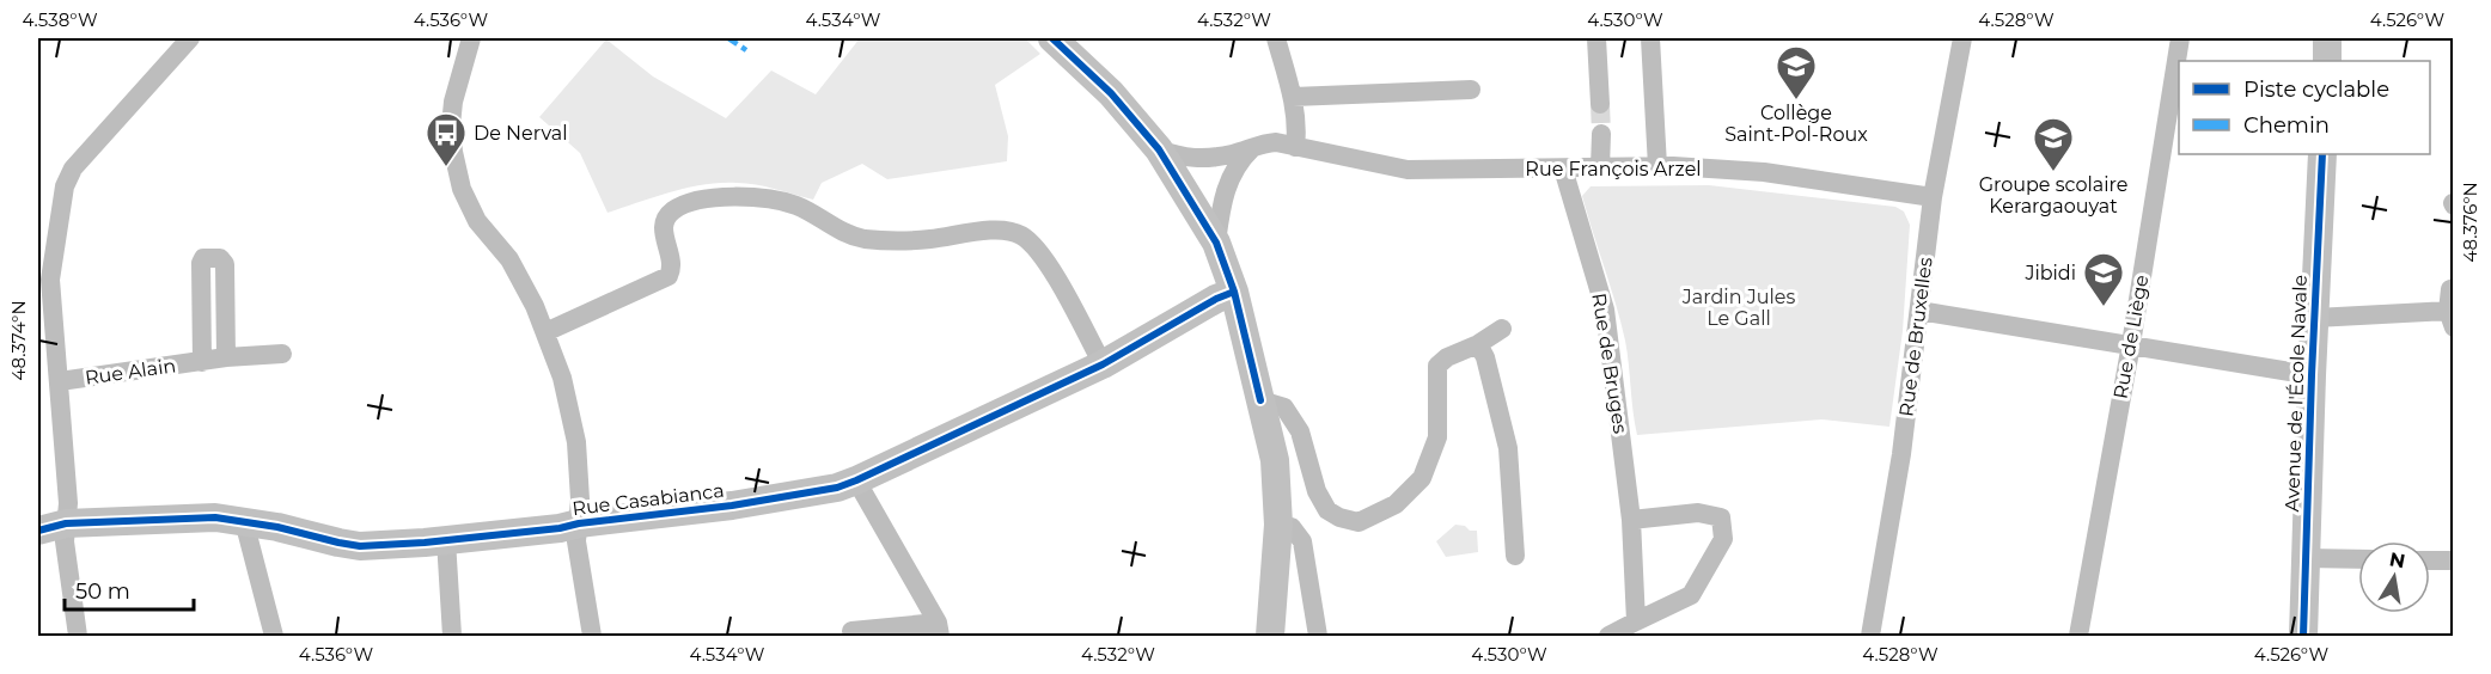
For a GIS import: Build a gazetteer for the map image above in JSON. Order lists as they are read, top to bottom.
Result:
{
  "streets": {
    "street": [
      "Rue François Arzel",
      "Rue de Bruxelles",
      "Rue de Liège",
      "Rue de Bruges",
      "Rue Alain",
      "Avenue de l'École Navale",
      "Rue Casabianca"
    ]
  },
  "crossings": [
    ["Rue François Arzel", "Rue de Bruxelles"],
    ["Rue François Arzel", "Rue de Bruges"]
  ],
  "parks": ["Jardin Jules Le Gall"],
  "places": {
    "school or university": ["Collège Saint-Pol-Roux", "Groupe scolaire Kerargaouyat", "Jibidi"],
    "bus stop": ["De Nerval"]
  },
  "legend": ["Piste cyclable", "Chemin"],
  "scale_bar": "50 m",
  "north": "top",
  "coordinates": [
    "4.538°W",
    "4.536°W",
    "4.534°W",
    "4.532°W",
    "4.530°W",
    "4.528°W",
    "4.526°W",
    "48.376°N",
    "48.374°N"
  ]
}
